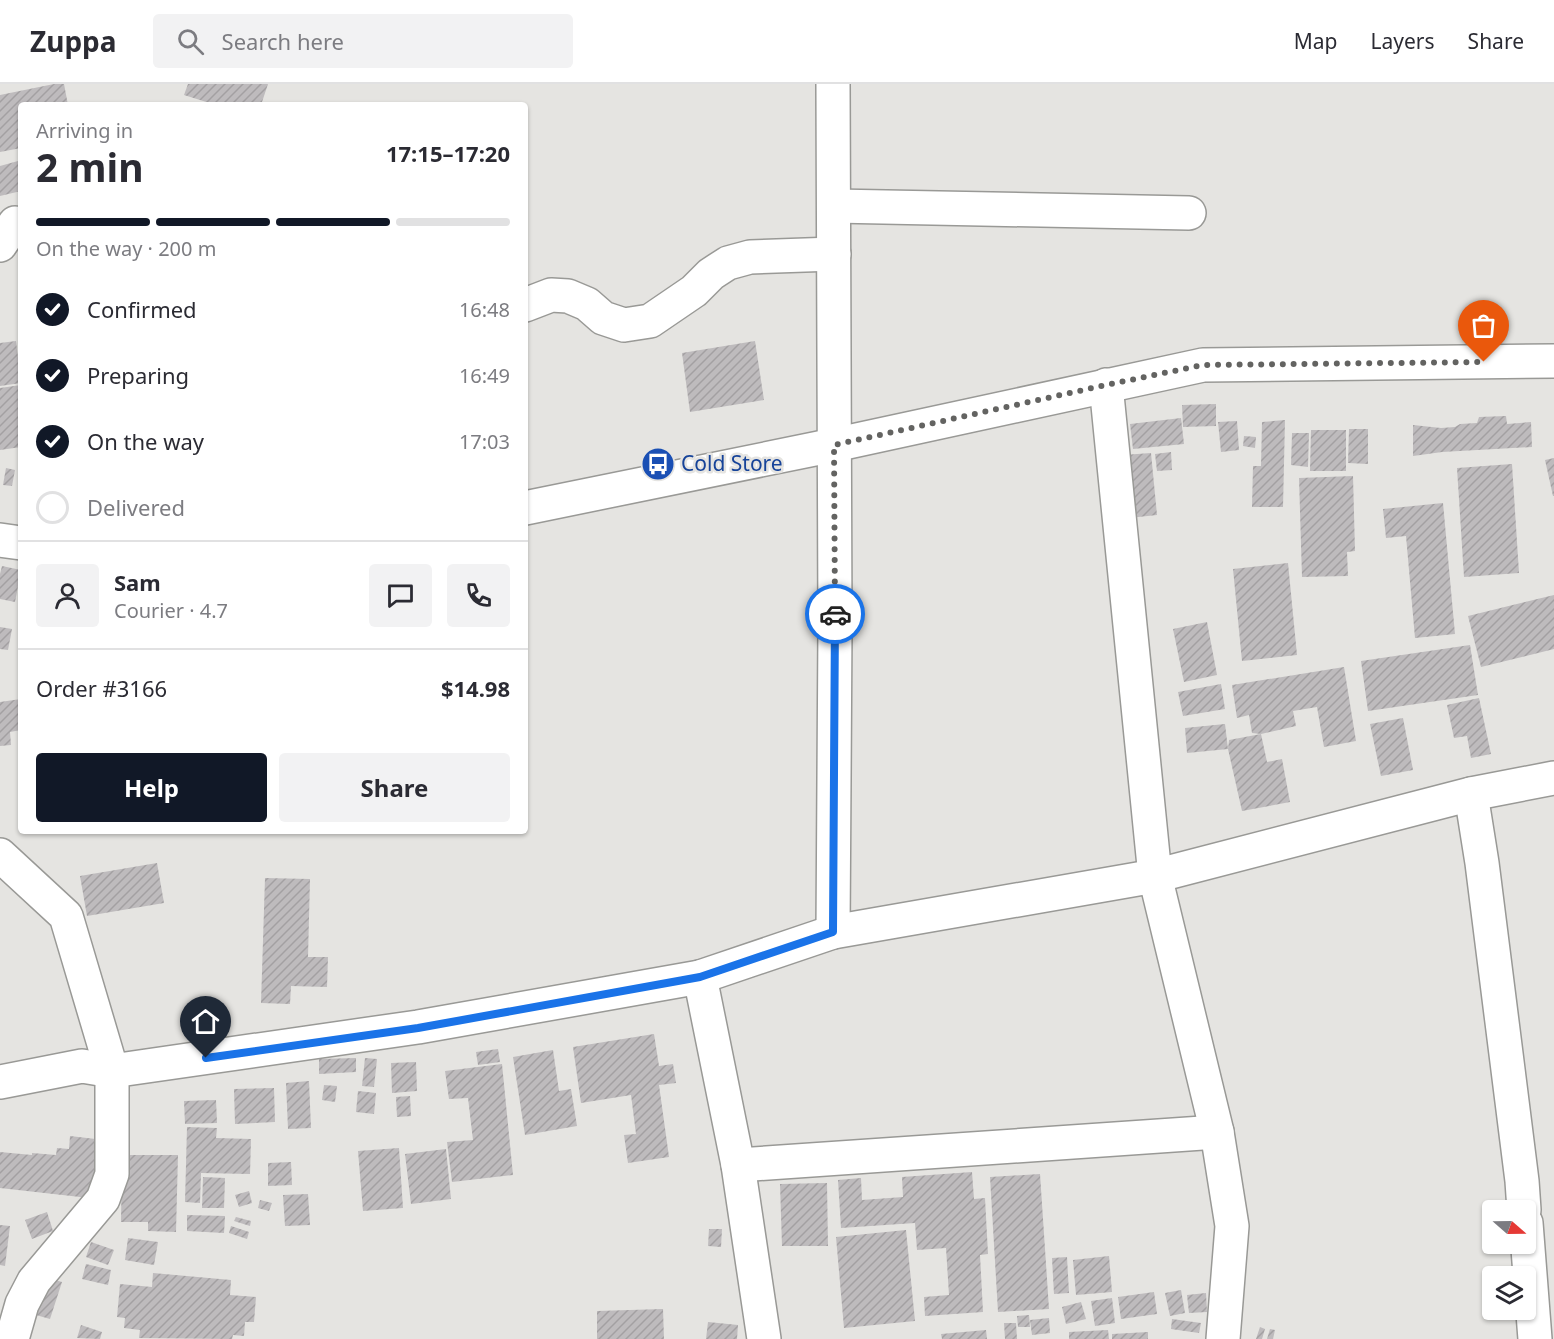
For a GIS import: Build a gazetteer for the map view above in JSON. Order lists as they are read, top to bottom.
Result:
{
  "places": {
    "bus stop": ["Cold Store"]
  },
  "north": "right",
  "page": {
    "header": "Zuppa",
    "search": "Search here",
    "nav": ["Map", "Layers", "Share"],
    "heading": ["2 min", "Arriving in", "17:15–17:20"],
    "panel": [
      "Sam",
      "Courier · 4.7",
      "Order #3166",
      "$14.98"
    ],
    "bar": "On the way · 200 m",
    "list": [
      ["Confirmed", "16:48"],
      ["Preparing", "16:49"],
      ["On the way", "17:03"],
      "Delivered"
    ],
    "buttons": ["Help", "Share"]
  }
}
